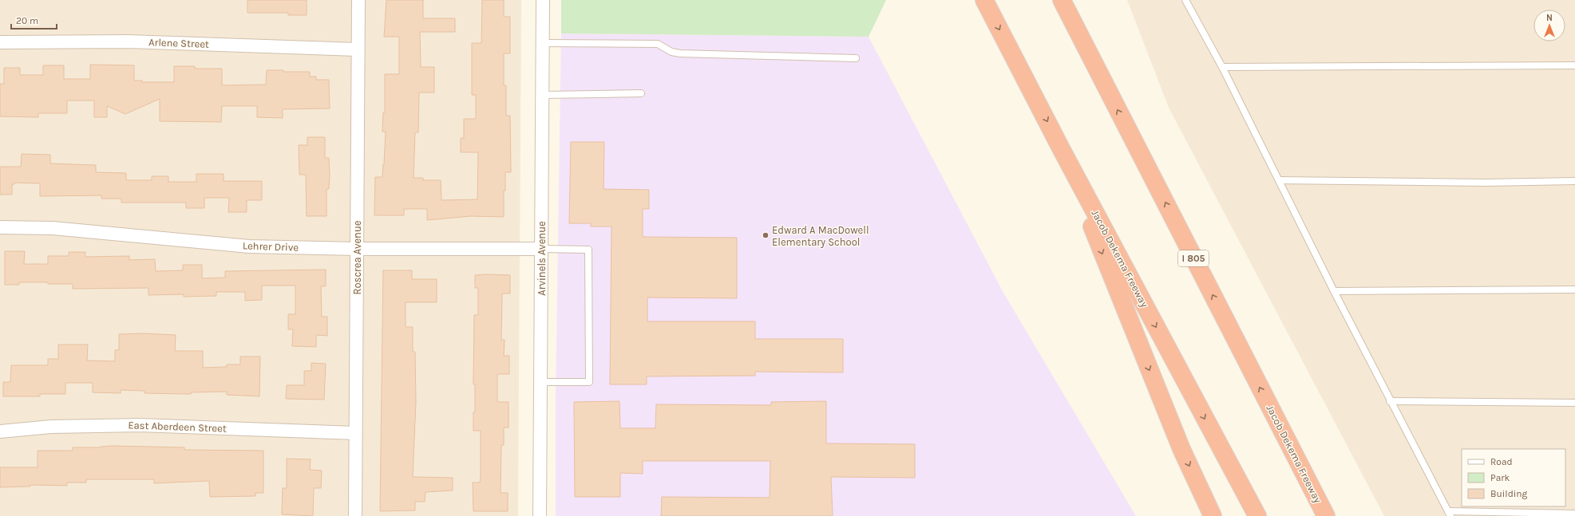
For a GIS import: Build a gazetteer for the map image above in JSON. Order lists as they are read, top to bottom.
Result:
{
  "streets": {
    "highway": ["Jacob Dekema Freeway", "I 805"],
    "street": [
      "Arlene Street",
      "Lehrer Drive",
      "Roscrea Avenue",
      "Arvinels Avenue",
      "East Aberdeen Street"
    ]
  },
  "crossings": [
    ["Arlene Street", "Roscrea Avenue"],
    ["Lehrer Drive", "Roscrea Avenue"],
    ["Lehrer Drive", "Arvinels Avenue"],
    ["Roscrea Avenue", "East Aberdeen Street"]
  ],
  "places": ["Edward A MacDowell Elementary School"],
  "legend": ["Road", "Park", "Building"],
  "scale_bar": "20 m",
  "north": "top"
}
